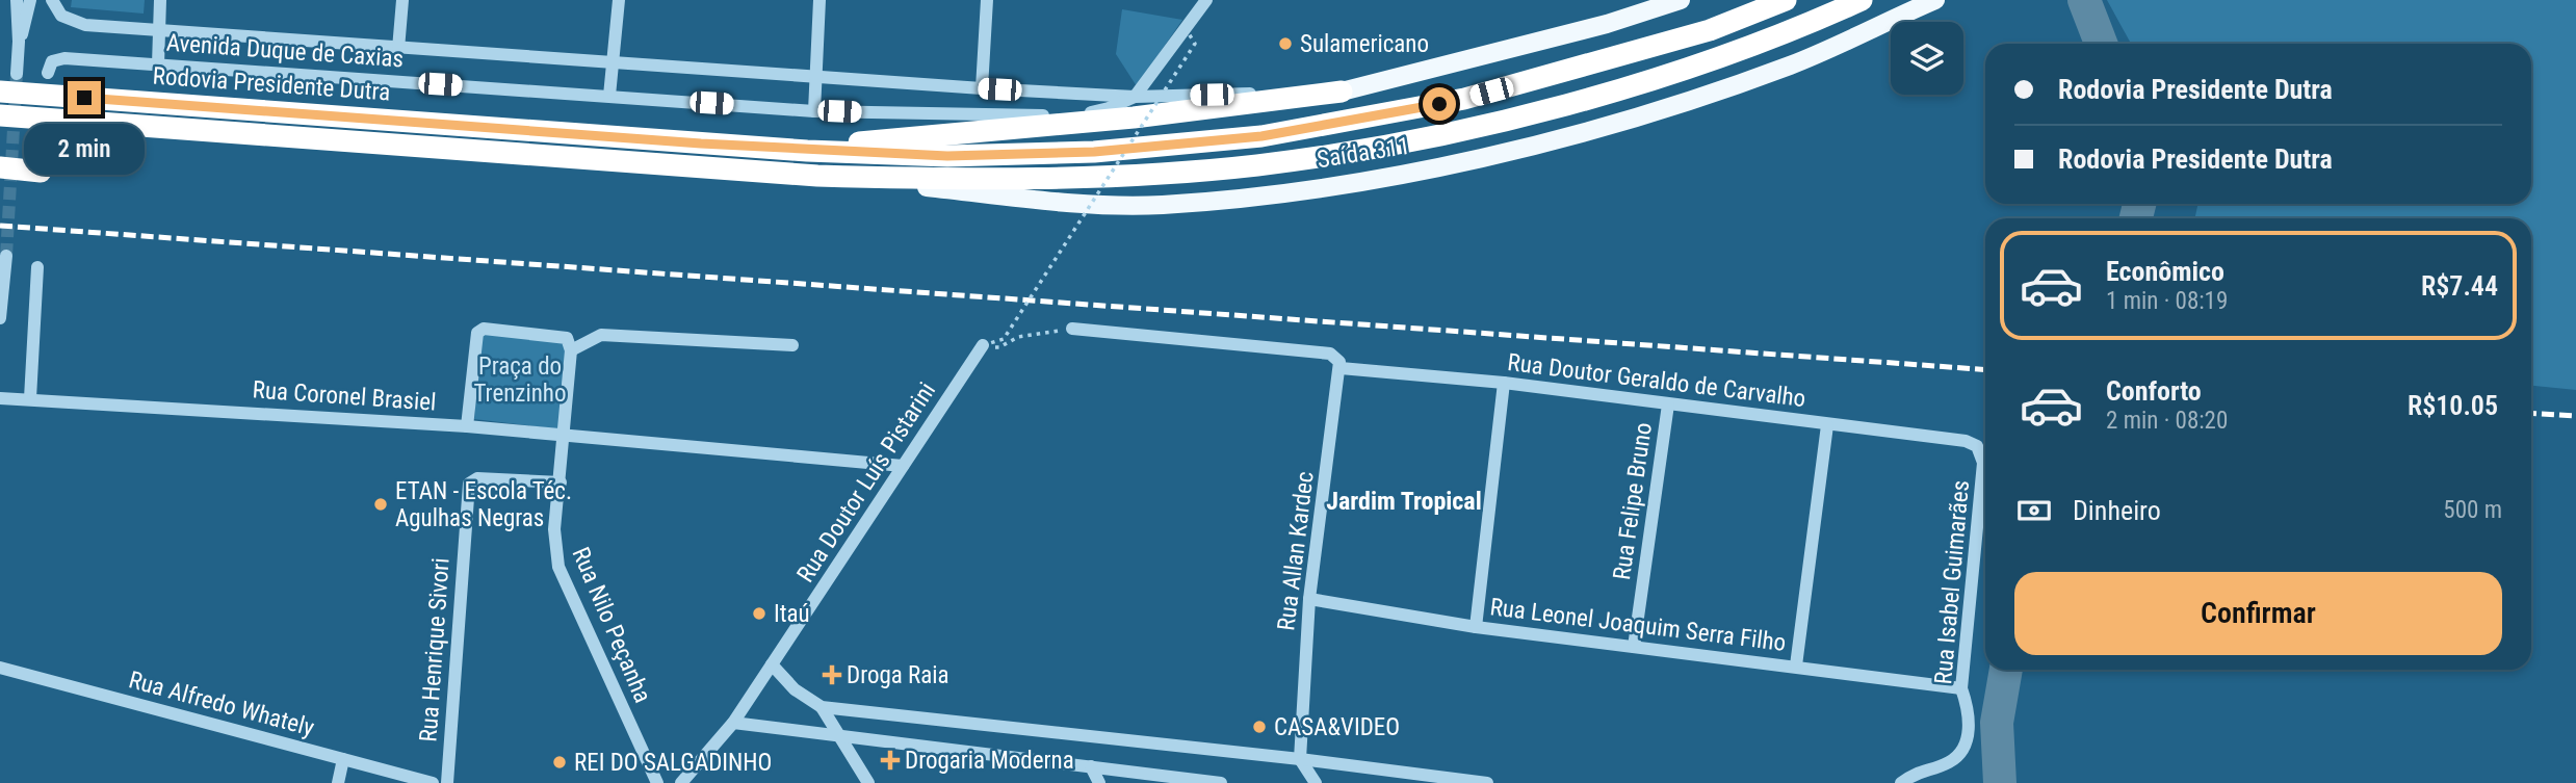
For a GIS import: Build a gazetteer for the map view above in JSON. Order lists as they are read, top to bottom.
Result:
{
  "streets": {
    "highway": ["Rodovia Presidente Dutra"],
    "main road": ["Saída 311"],
    "street": [
      "Avenida Duque de Caxias",
      "Rua Doutor Geraldo de Carvalho",
      "Rua Coronel Brasiel",
      "Rua Doutor Luís Pistarini",
      "Rua Felipe Bruno",
      "Rua Allan Kardec",
      "Rua Isabel Guimarães",
      "Rua Nilo Peçanha",
      "Rua Leonel Joaquim Serra Filho",
      "Rua Henrique Sivori",
      "Rua Alfredo Whately"
    ]
  },
  "crossings": [
    ["Rua Doutor Geraldo de Carvalho", "Rua Felipe Bruno"],
    ["Rua Doutor Geraldo de Carvalho", "Rua Allan Kardec"],
    ["Rua Doutor Geraldo de Carvalho", "Rua Isabel Guimarães"],
    ["Rua Coronel Brasiel", "Rua Doutor Luís Pistarini"],
    ["Rua Coronel Brasiel", "Rua Nilo Peçanha"],
    ["Rua Felipe Bruno", "Rua Leonel Joaquim Serra Filho"],
    ["Rua Allan Kardec", "Rua Leonel Joaquim Serra Filho"],
    ["Rua Isabel Guimarães", "Rua Leonel Joaquim Serra Filho"],
    ["Rua Nilo Peçanha", "Rua Henrique Sivori"]
  ],
  "districts": ["Jardim Tropical"],
  "parks": ["Praça do Trenzinho"],
  "places": {
    "other": [
      "Sulamericano",
      "ETAN - Escola Téc. Agulhas Negras",
      "Itaú",
      "CASA&VIDEO",
      "REI DO SALGADINHO"
    ],
    "health": ["Droga Raia", "Drogaria Moderna"]
  },
  "page": {
    "banner": ["Rodovia Presidente Dutra", "Rodovia Presidente Dutra"],
    "bubble": "2 min",
    "list": [
      {
        "name": "Econômico",
        "note": "1 min · 08:19",
        "value": "R$7.44"
      },
      {
        "name": "Conforto",
        "note": "2 min · 08:20",
        "value": "R$10.05"
      }
    ],
    "pay": ["Dinheiro", "500 m"],
    "buttons": "Confirmar"
  }
}
